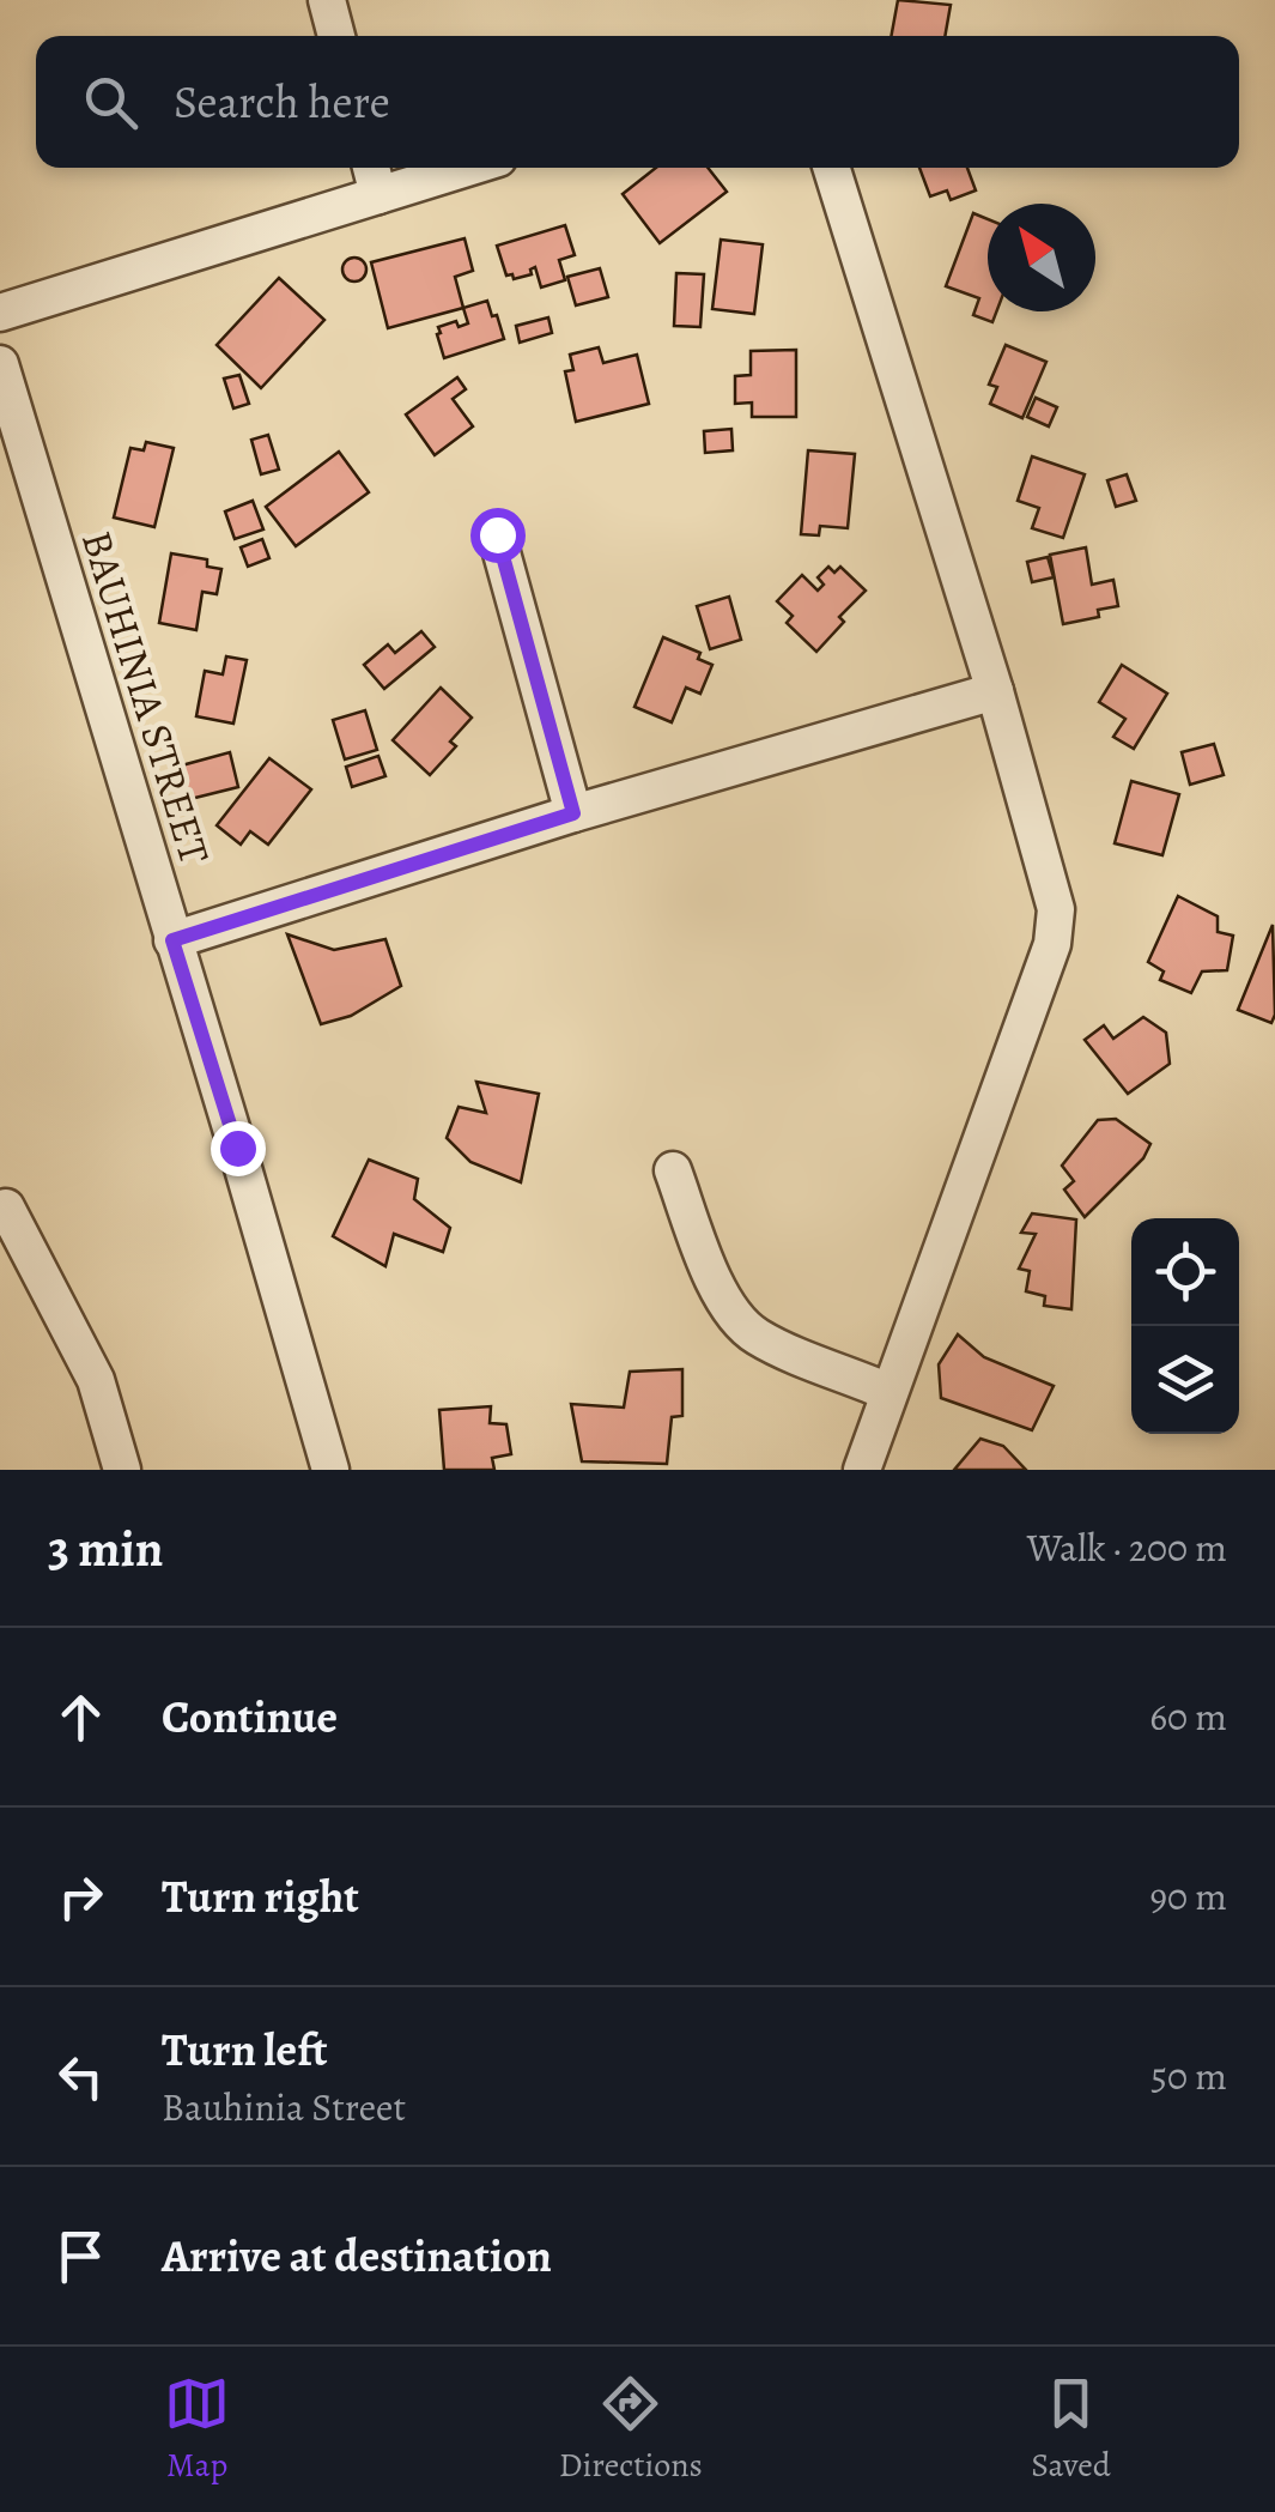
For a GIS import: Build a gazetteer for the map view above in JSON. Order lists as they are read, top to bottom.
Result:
{
  "streets": {
    "street": ["BAUHINIA STREET"]
  },
  "north": "top left",
  "page": {
    "search": "Search here",
    "heading": ["3 min", "Walk · 200 m"],
    "list": [
      ["Continue", "60 m"],
      ["Turn right", "90 m"],
      ["Turn left", "Bauhinia Street", "50 m"],
      "Arrive at destination"
    ],
    "nav": ["Map", "Directions", "Saved"]
  }
}
